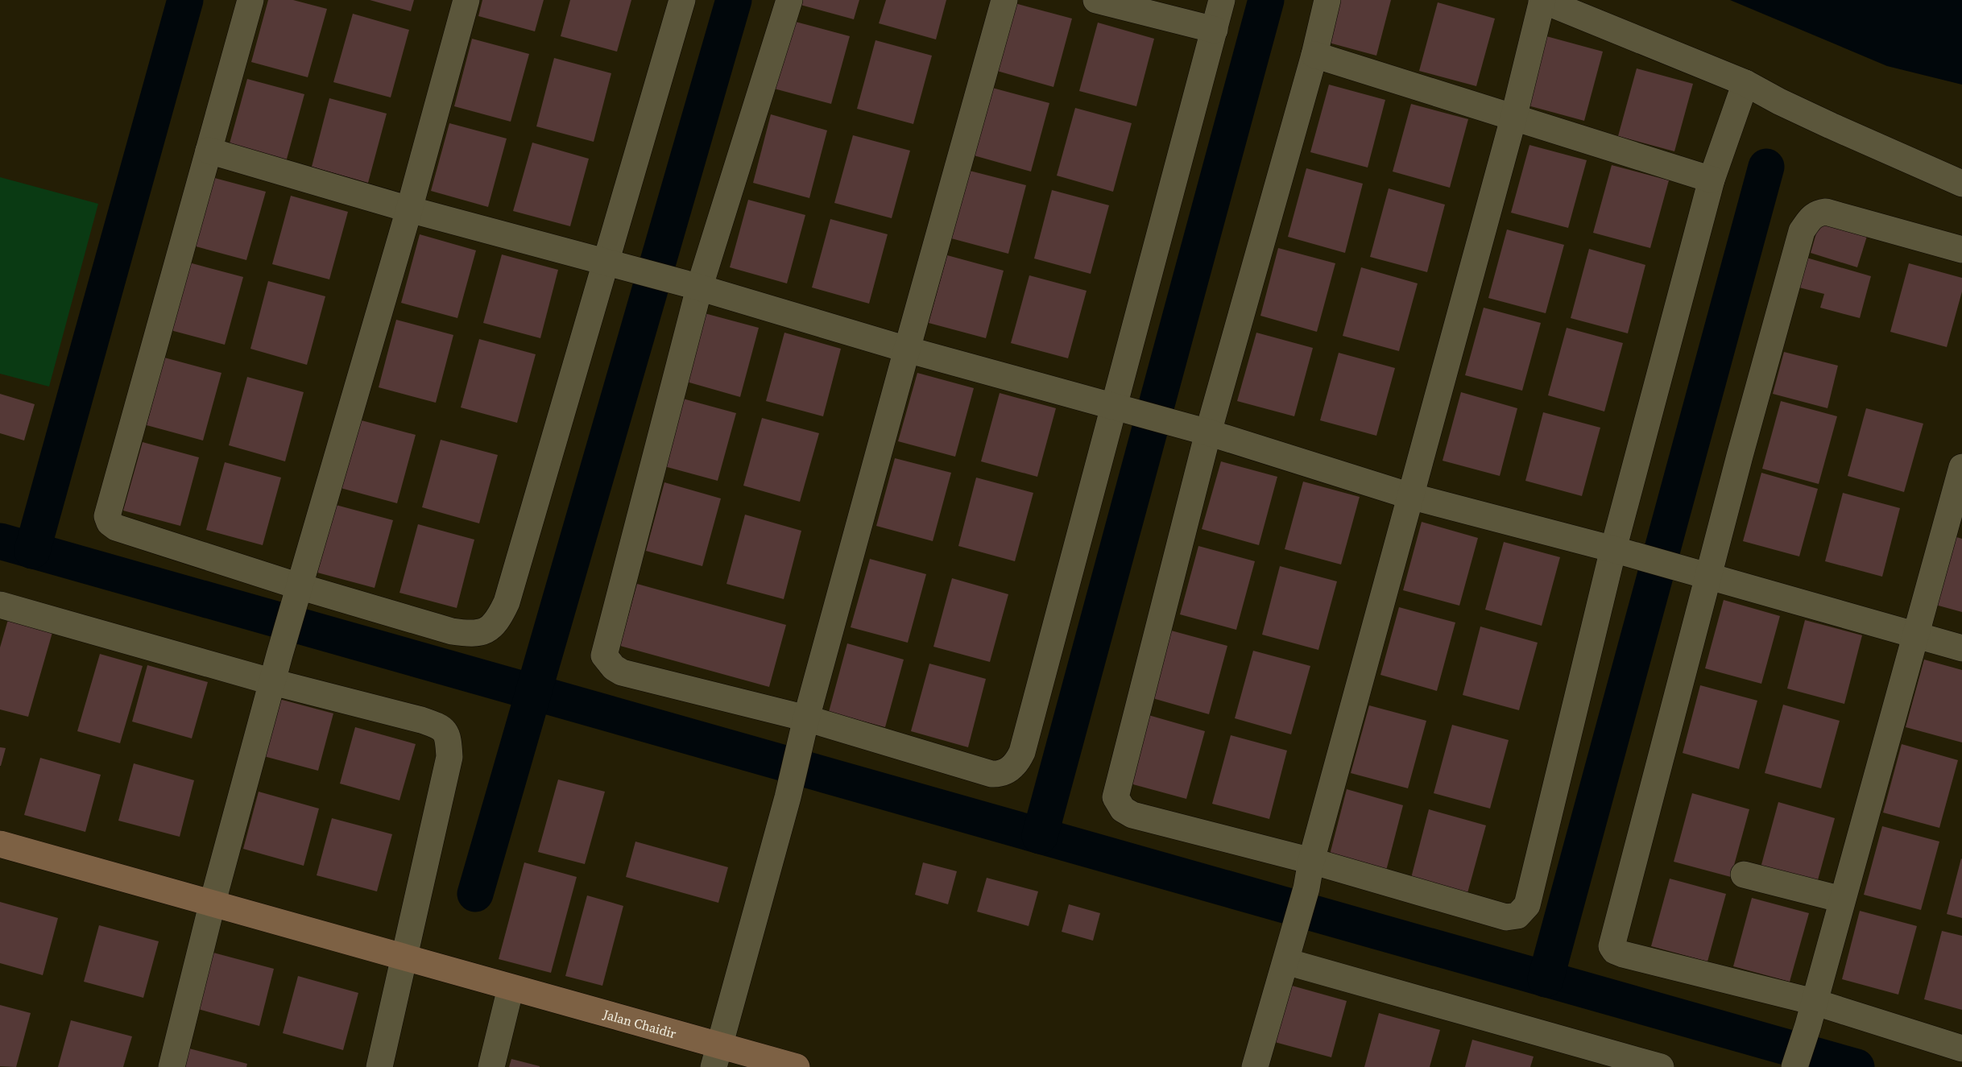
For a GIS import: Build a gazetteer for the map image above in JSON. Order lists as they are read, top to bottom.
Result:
{
  "streets": {
    "street": ["Jalan Chaidir"]
  }
}
